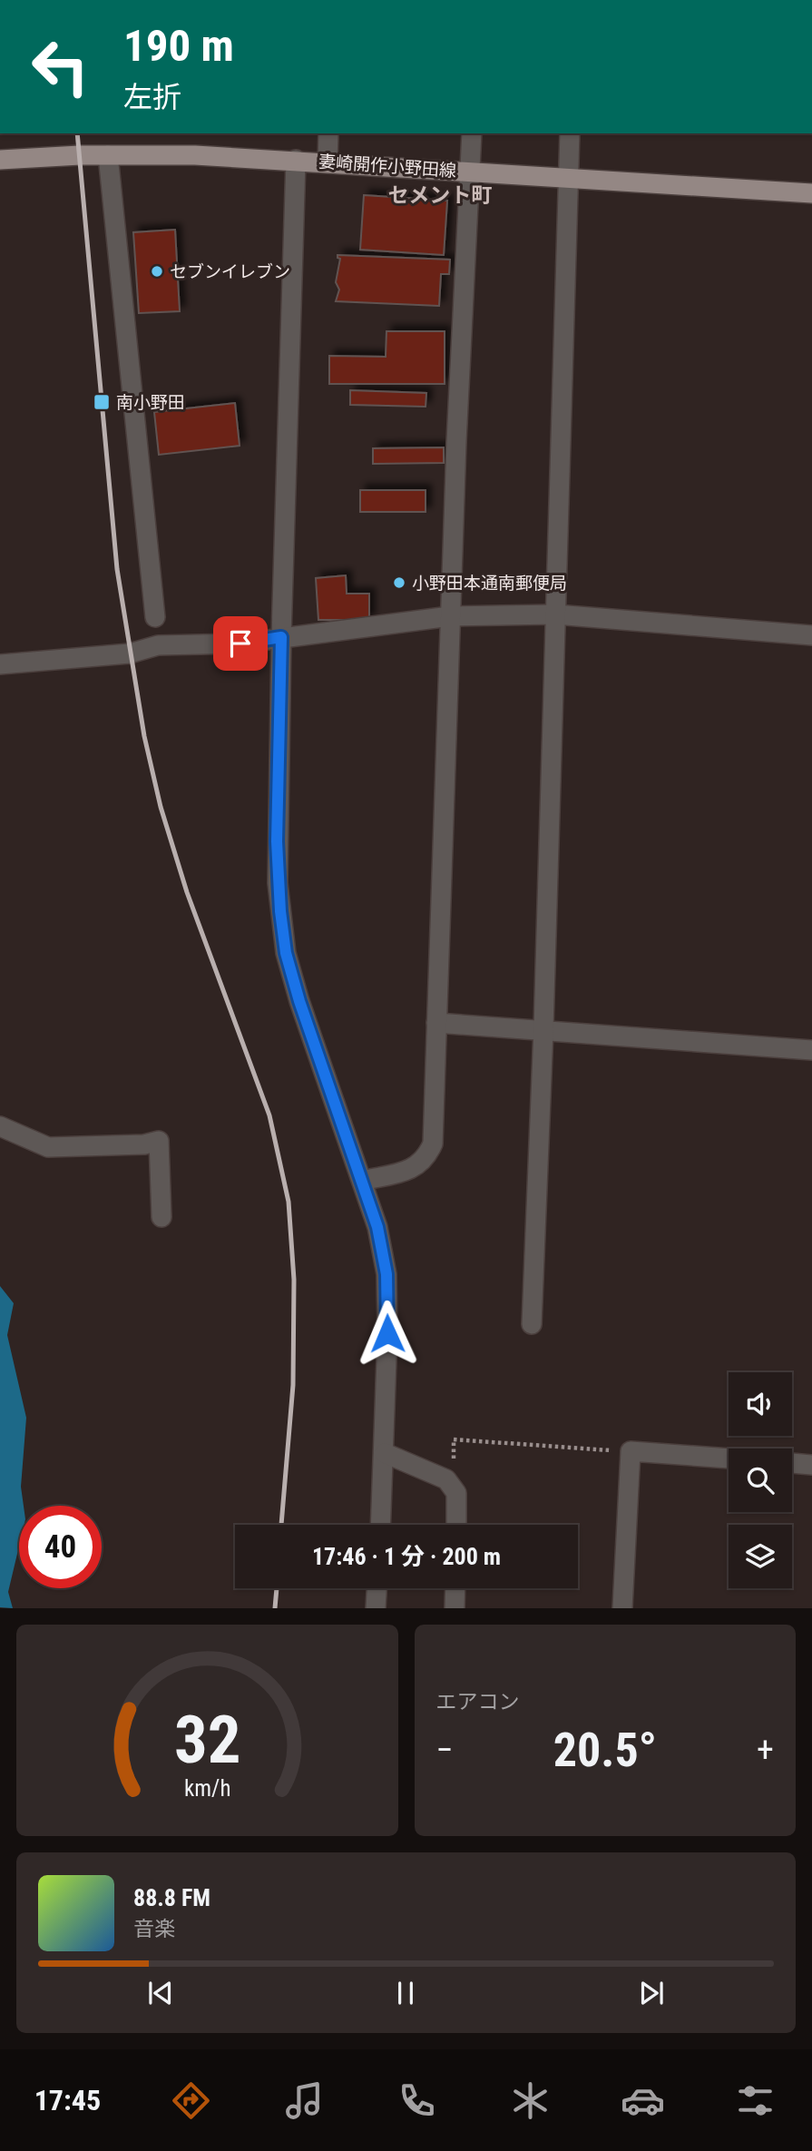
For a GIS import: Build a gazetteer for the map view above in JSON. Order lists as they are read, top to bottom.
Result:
{
  "streets": {
    "main road": ["妻崎開作小野田線"]
  },
  "districts": ["セメント町"],
  "places": {
    "other": ["セブンイレブン", "小野田本通南郵便局"],
    "transit": ["南小野田"]
  },
  "page": {
    "turn": ["190 m", "左折"],
    "limit": "40",
    "trip": "17:46 · 1 分 · 200 m",
    "tile": "エアコン",
    "heat": ["−", "20.5°", "+"],
    "song": ["88.8 FM", "音楽"],
    "tabs": "17:45",
    "gauge": ["32", "km/h"]
  }
}
